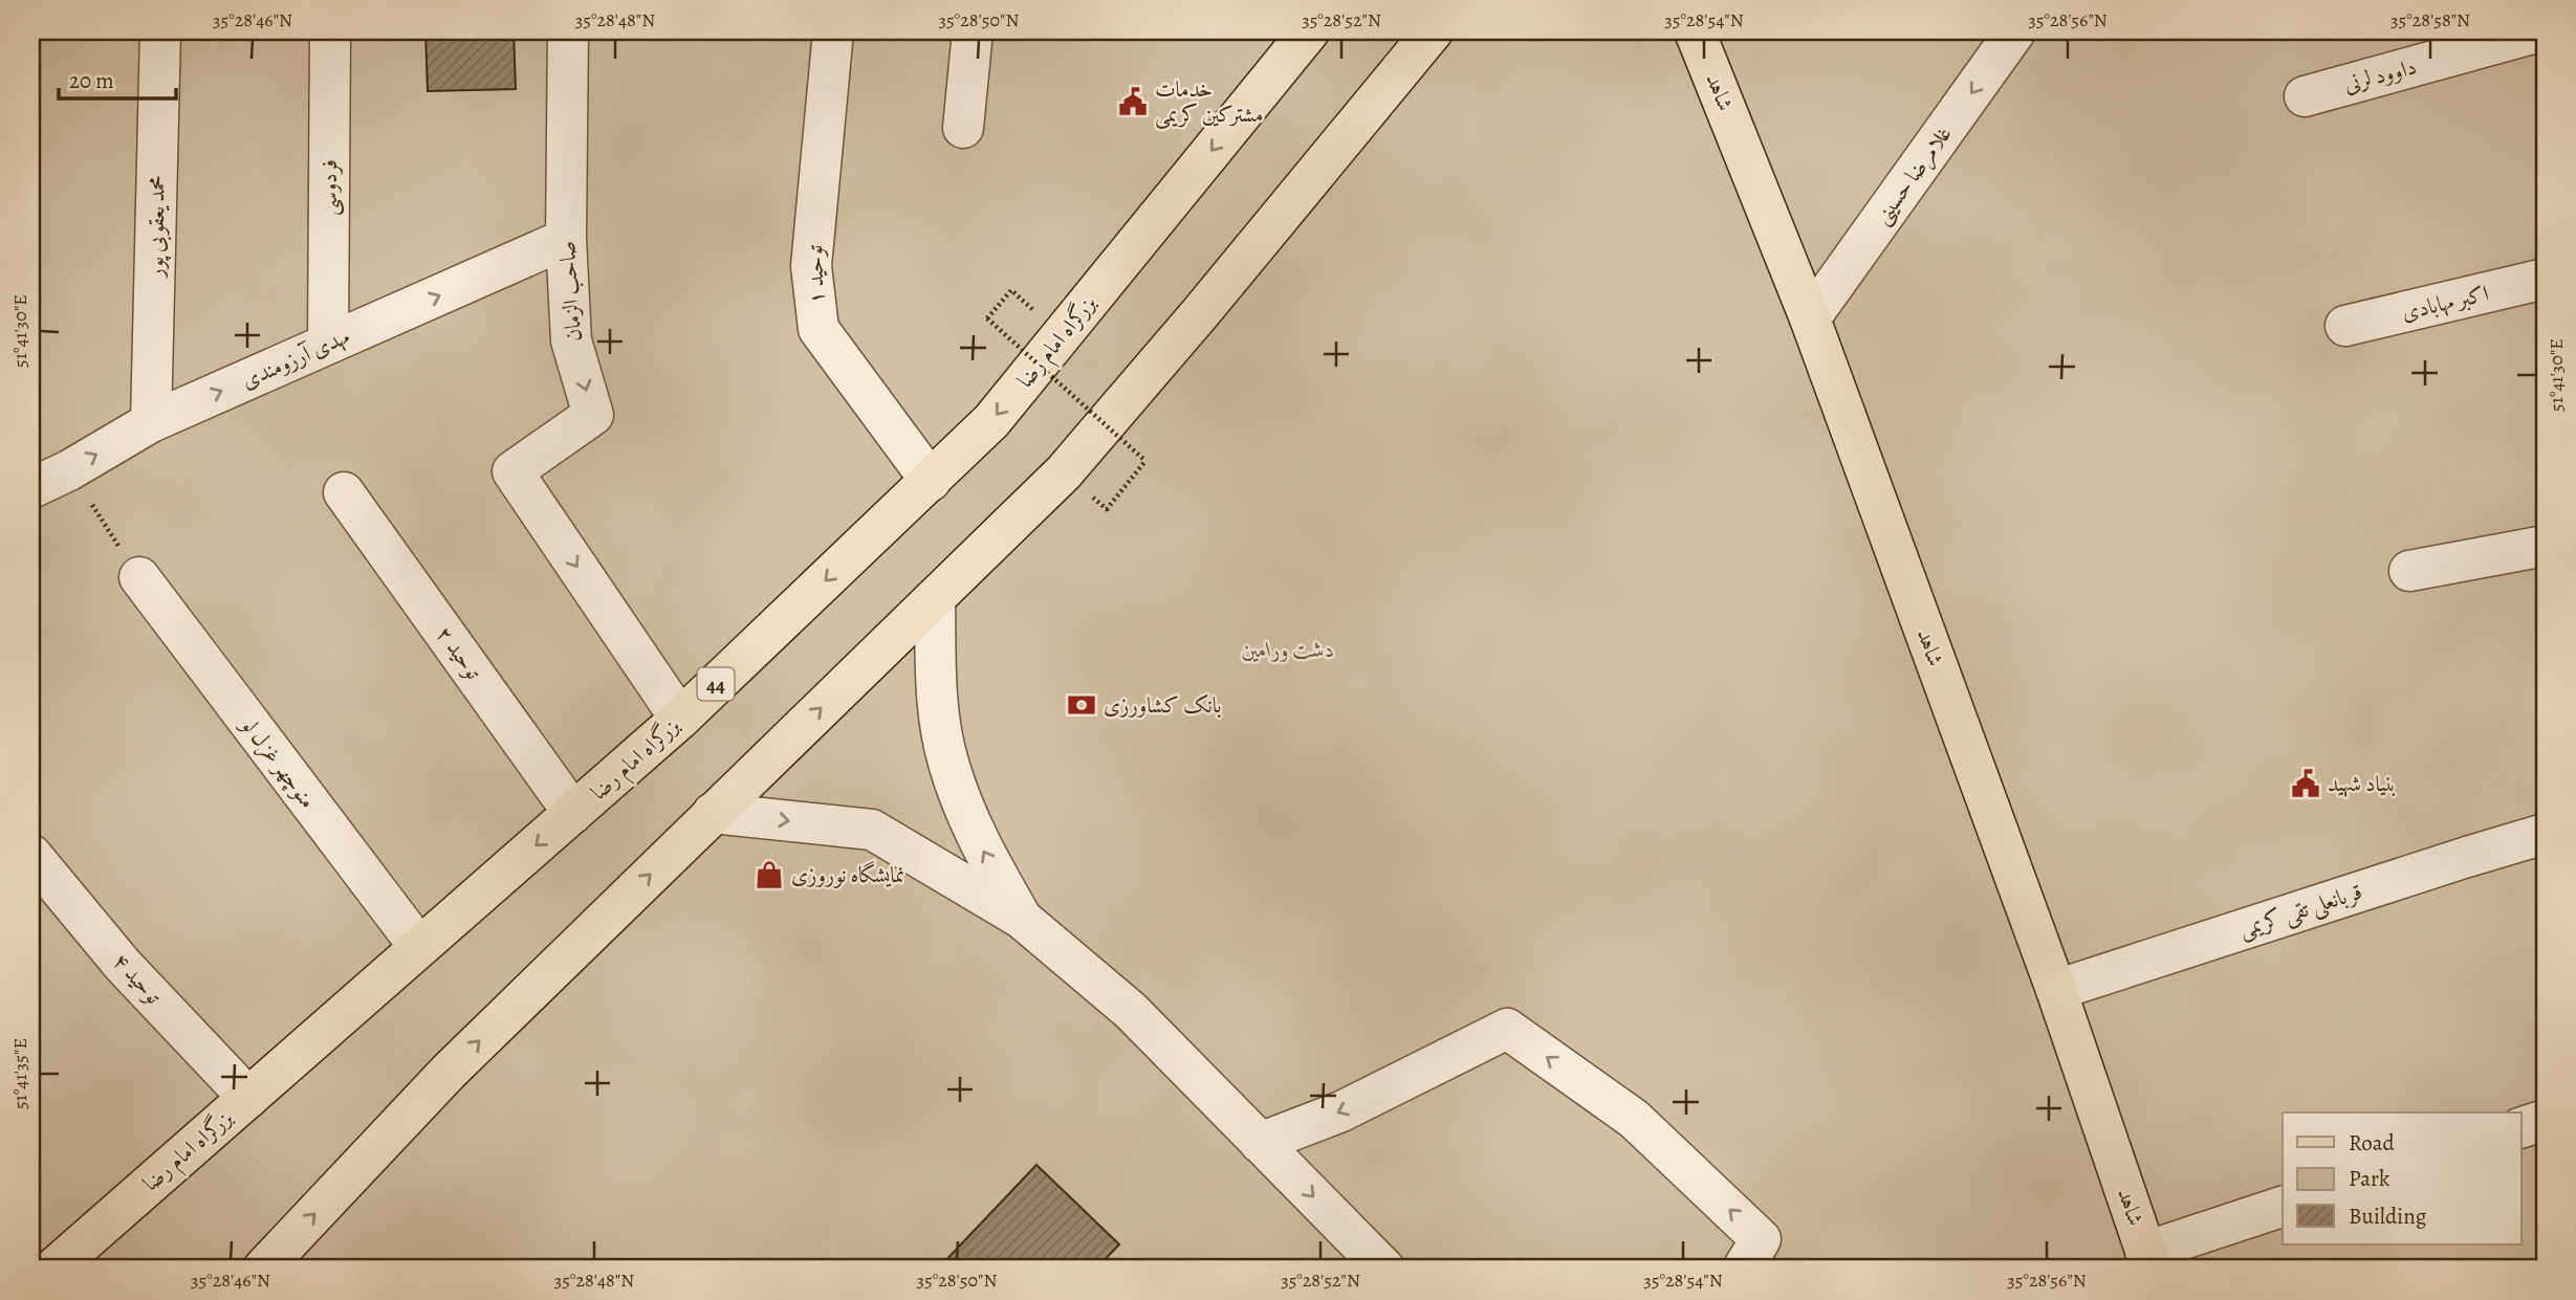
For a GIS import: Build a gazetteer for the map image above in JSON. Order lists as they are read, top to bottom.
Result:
{
  "streets": {
    "main road": ["شاهد", "بزرگراه امام رضا", "44"],
    "street": [
      "داوود لرنی",
      "غلامرضا حسینی",
      "فردوسی",
      "محمد یعقوبی پور",
      "توحید ۱",
      "صاحب الزمان",
      "اکبر مهابادی",
      "مهدی آرزومندی",
      "توحید ۲",
      "منوچهر غزل لو",
      "قربانعلی تقی کریمی",
      "توحید ۴"
    ]
  },
  "crossings": [
    ["شاهد", "غلامرضا حسینی"],
    ["شاهد", "قربانعلی تقی کریمی"],
    ["فردوسی", "مهدی آرزومندی"],
    ["محمد یعقوبی پور", "مهدی آرزومندی"],
    ["توحید ۱", "بزرگراه امام رضا"],
    ["صاحب الزمان", "بزرگراه امام رضا"],
    ["صاحب الزمان", "مهدی آرزومندی"],
    ["بزرگراه امام رضا", "توحید ۲"],
    ["بزرگراه امام رضا", "منوچهر غزل لو"],
    ["بزرگراه امام رضا", "توحید ۴"]
  ],
  "one_way": ["غلامرضا حسینی", "صاحب الزمان", "مهدی آرزومندی"],
  "parks": ["دشت ورامین"],
  "places": {
    "public building": ["خدمات مشترکین کریمی", "بنیاد شهید"],
    "bank": ["بانک کشاورزی"],
    "shop": ["نمایشگاه نوروزی"]
  },
  "legend": ["Road", "Park", "Building"],
  "scale_bar": "20 m",
  "coordinates": [
    "35°28'46\"N",
    "35°28'48\"N",
    "35°28'50\"N",
    "35°28'52\"N",
    "35°28'54\"N",
    "35°28'56\"N",
    "35°28'58\"N",
    "51°41'30\"E",
    "51°41'35\"E"
  ]
}
